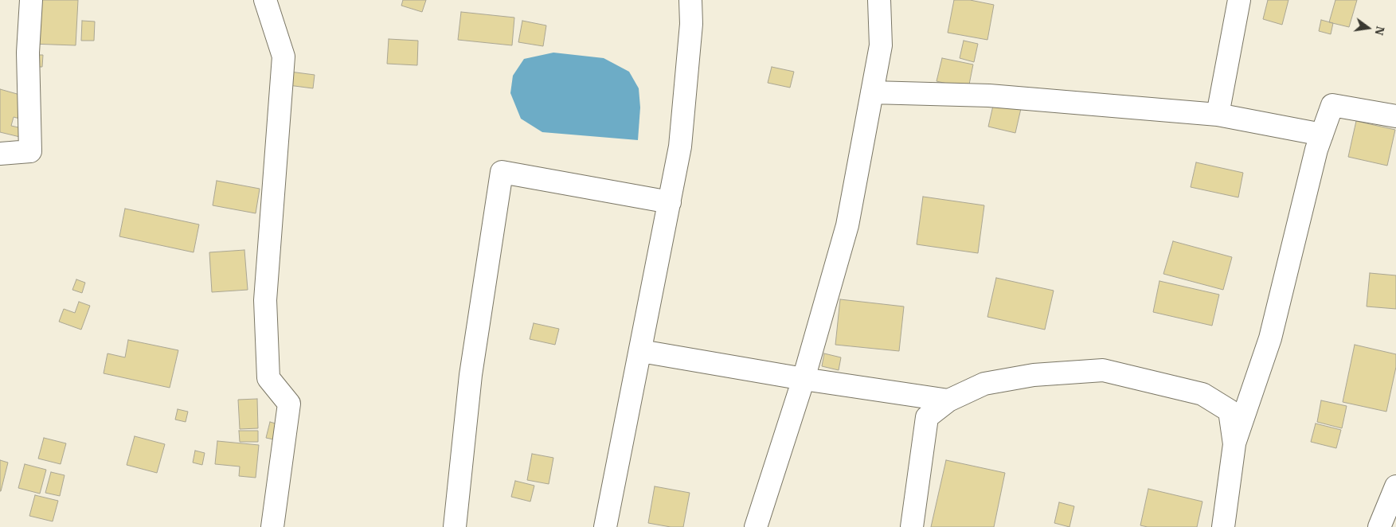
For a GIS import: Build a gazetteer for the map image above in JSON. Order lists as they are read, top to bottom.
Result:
{
  "north": "right"
}
